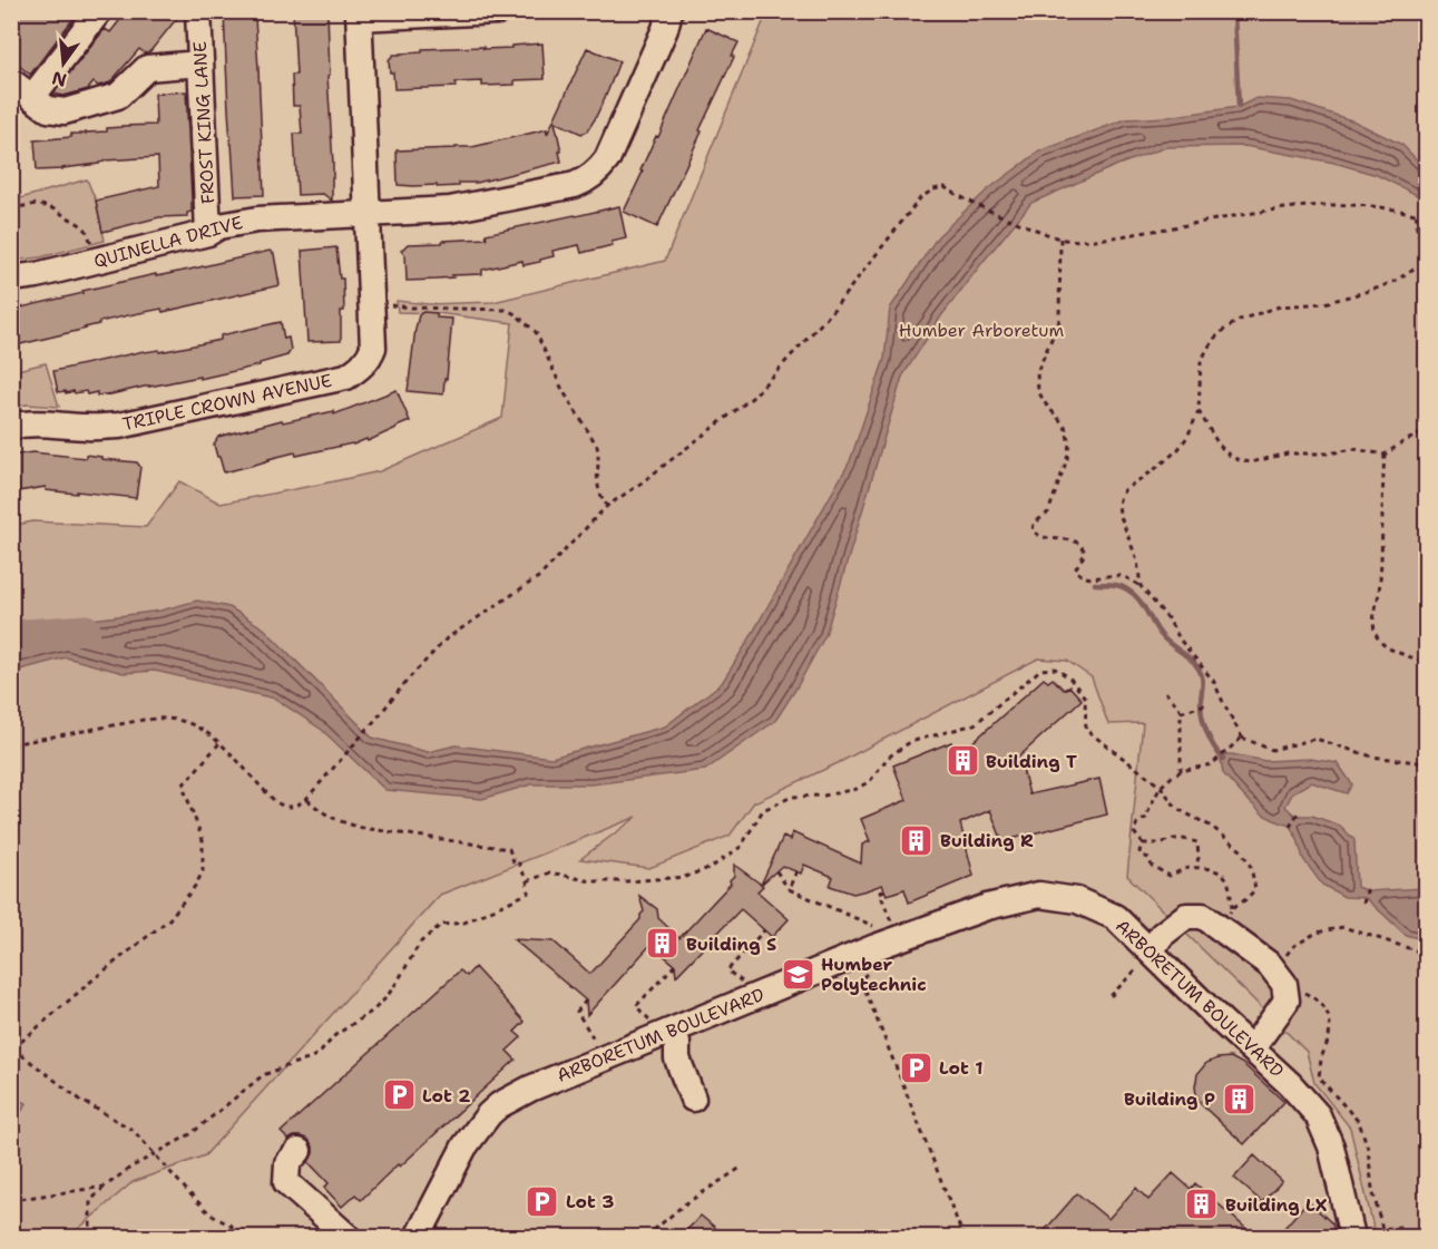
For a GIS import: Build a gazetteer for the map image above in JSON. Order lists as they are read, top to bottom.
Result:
{
  "streets": {
    "street": [
      "FROST KING LANE",
      "QUINELLA DRIVE",
      "TRIPLE CROWN AVENUE",
      "ARBORETUM BOULEVARD"
    ]
  },
  "crossings": [
    ["FROST KING LANE", "QUINELLA DRIVE"],
    ["QUINELLA DRIVE", "TRIPLE CROWN AVENUE"]
  ],
  "parks": ["Humber Arboretum"],
  "places": {
    "building": [
      "Building T",
      "Building R",
      "Building S",
      "Building P",
      "Building LX"
    ],
    "school or university": ["Humber Polytechnic"],
    "parking": ["Lot 1", "Lot 2", "Lot 3"]
  },
  "north": "bottom"
}
